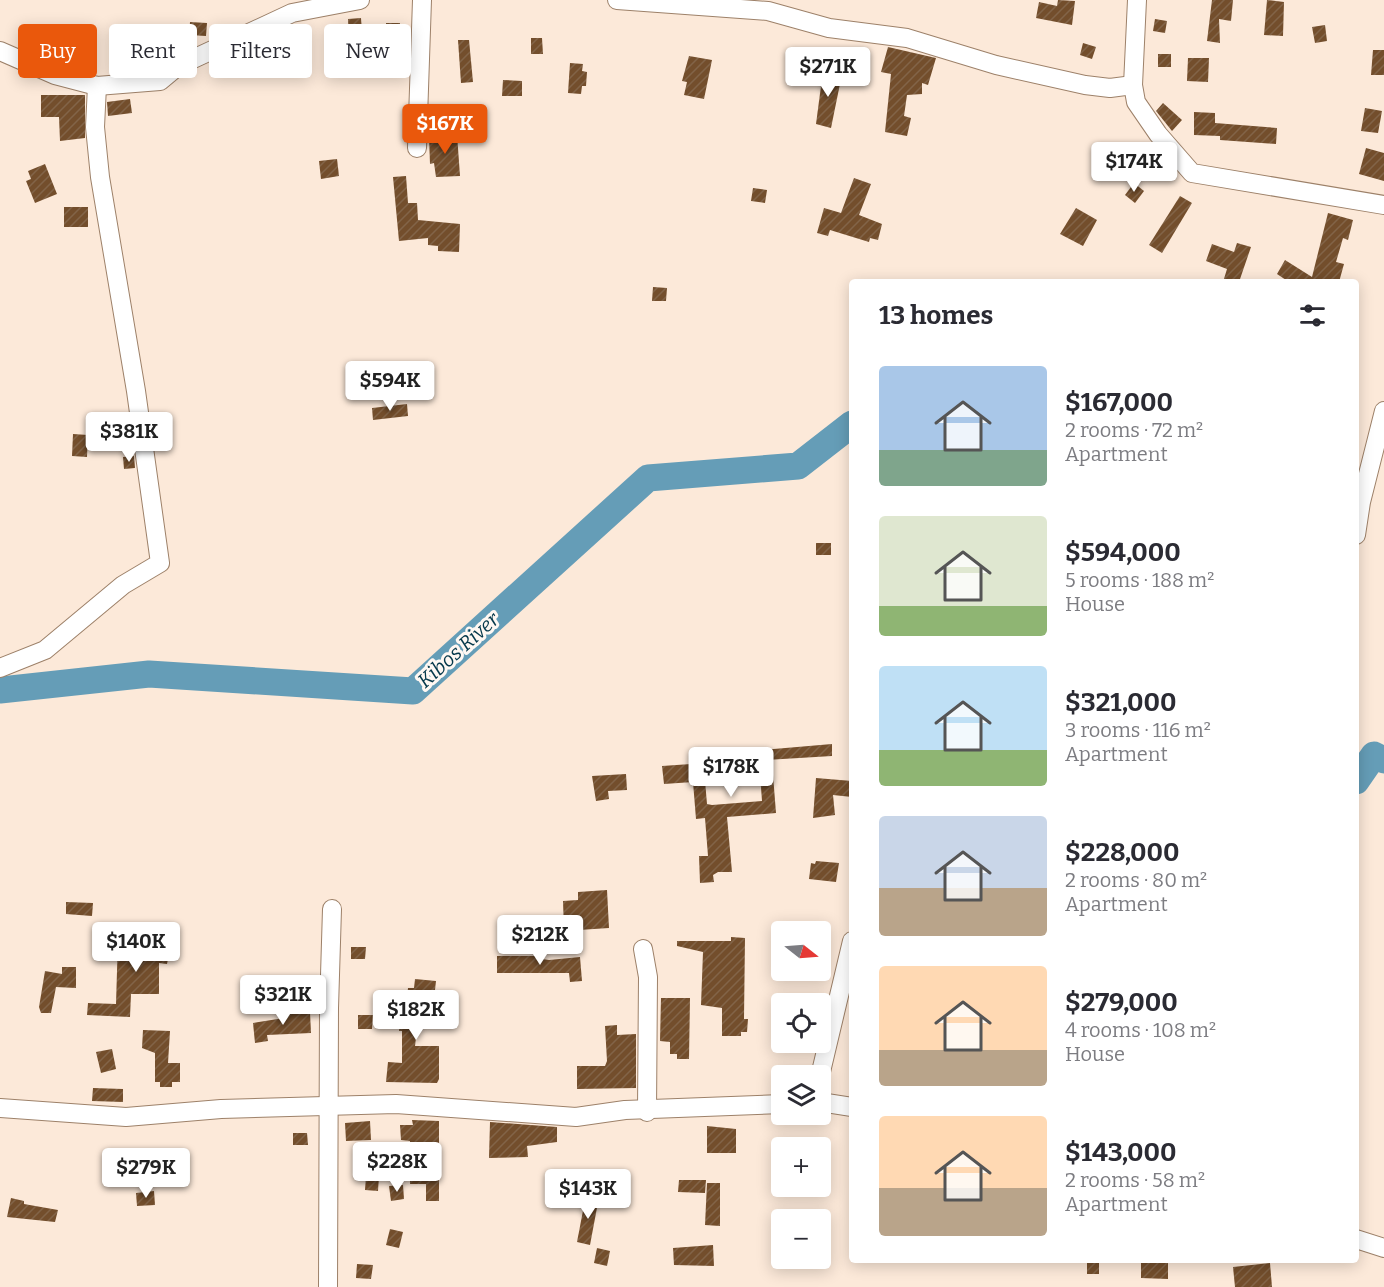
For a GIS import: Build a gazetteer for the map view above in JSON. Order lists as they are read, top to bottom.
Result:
{
  "water": ["Kibos River"],
  "north": "right",
  "page": {
    "chip": [
      "Buy",
      "Rent",
      "Filters",
      "New"
    ],
    "price": [
      "$271K",
      "$167K",
      "$174K",
      "$594K",
      "$381K",
      "$178K",
      "$212K",
      "$140K",
      "$321K",
      "$182K",
      "$228K",
      "$279K",
      "$143K"
    ],
    "heading": "13 homes",
    "list": [
      {
        "name": "$167,000",
        "note": "2 rooms · 72 m² · Apartment"
      },
      {
        "name": "$594,000",
        "note": "5 rooms · 188 m² · House"
      },
      {
        "name": "$321,000",
        "note": "3 rooms · 116 m² · Apartment"
      },
      {
        "name": "$228,000",
        "note": "2 rooms · 80 m² · Apartment"
      },
      {
        "name": "$279,000",
        "note": "4 rooms · 108 m² · House"
      },
      {
        "name": "$143,000",
        "note": "2 rooms · 58 m² · Apartment"
      }
    ],
    "map_buttons": ["+", "−"]
  }
}
